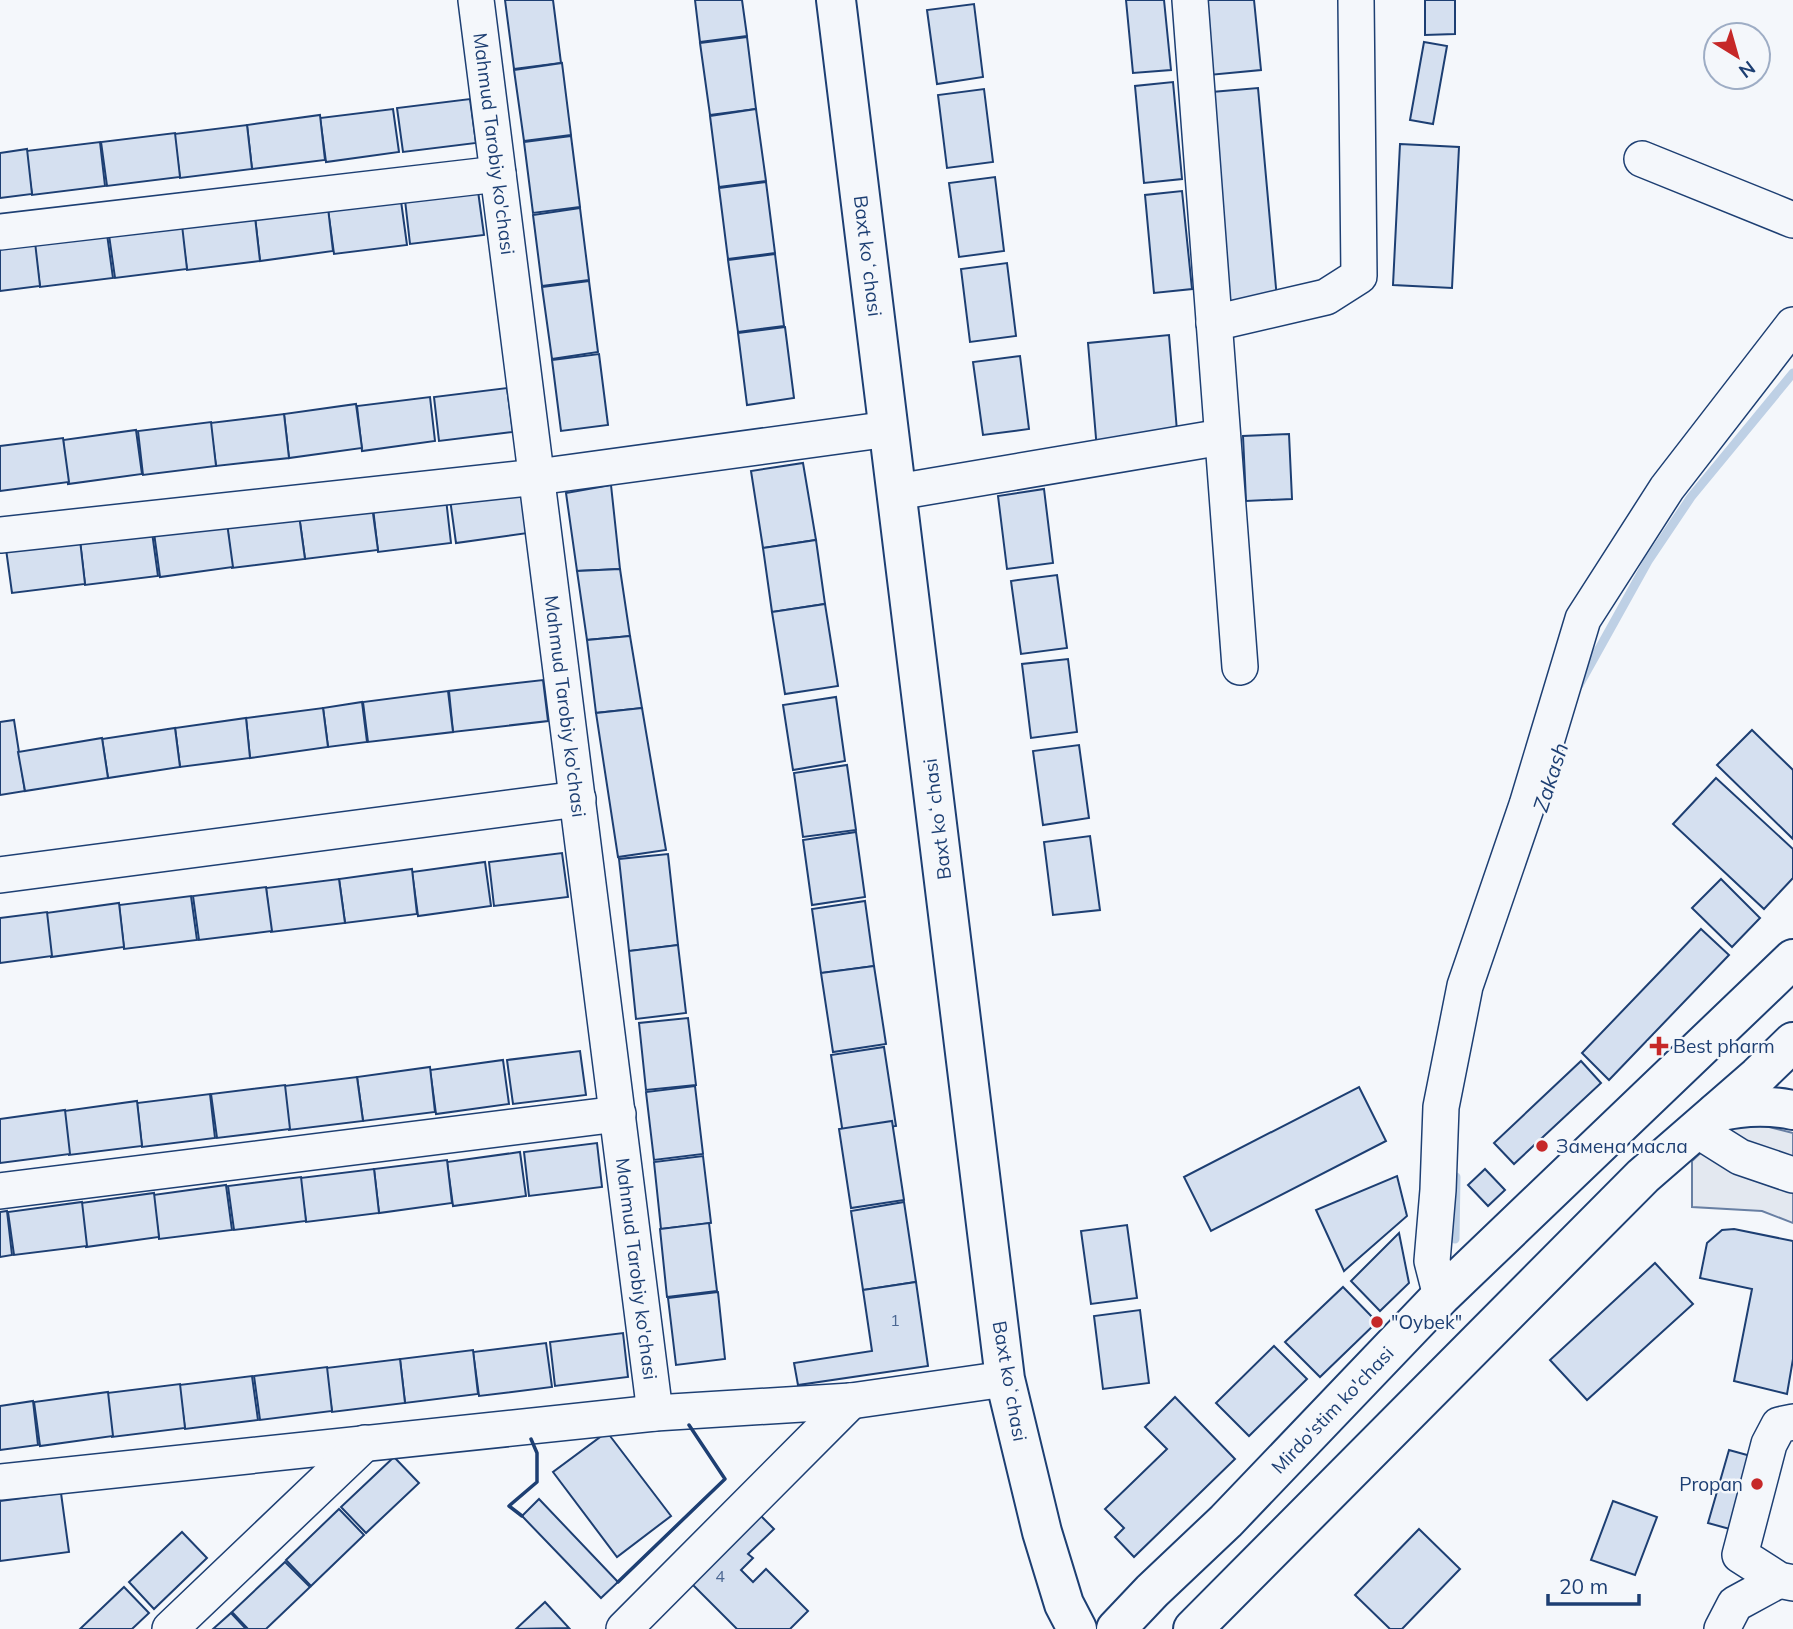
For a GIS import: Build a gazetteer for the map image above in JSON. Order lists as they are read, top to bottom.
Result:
{
  "streets": {
    "main road": ["Baxt koʻchasi", "Mirdo'stim ko'chasi"],
    "street": ["Mahmud Tarobiy ko'chasi"]
  },
  "water": ["Zakash"],
  "places": {
    "health": ["Best pharm"],
    "other": ["Замена масла", "\"Oybek\"", "Propan"]
  },
  "house_numbers": ["1", "4"],
  "scale_bar": "20 m",
  "north": "bottom right"
}
